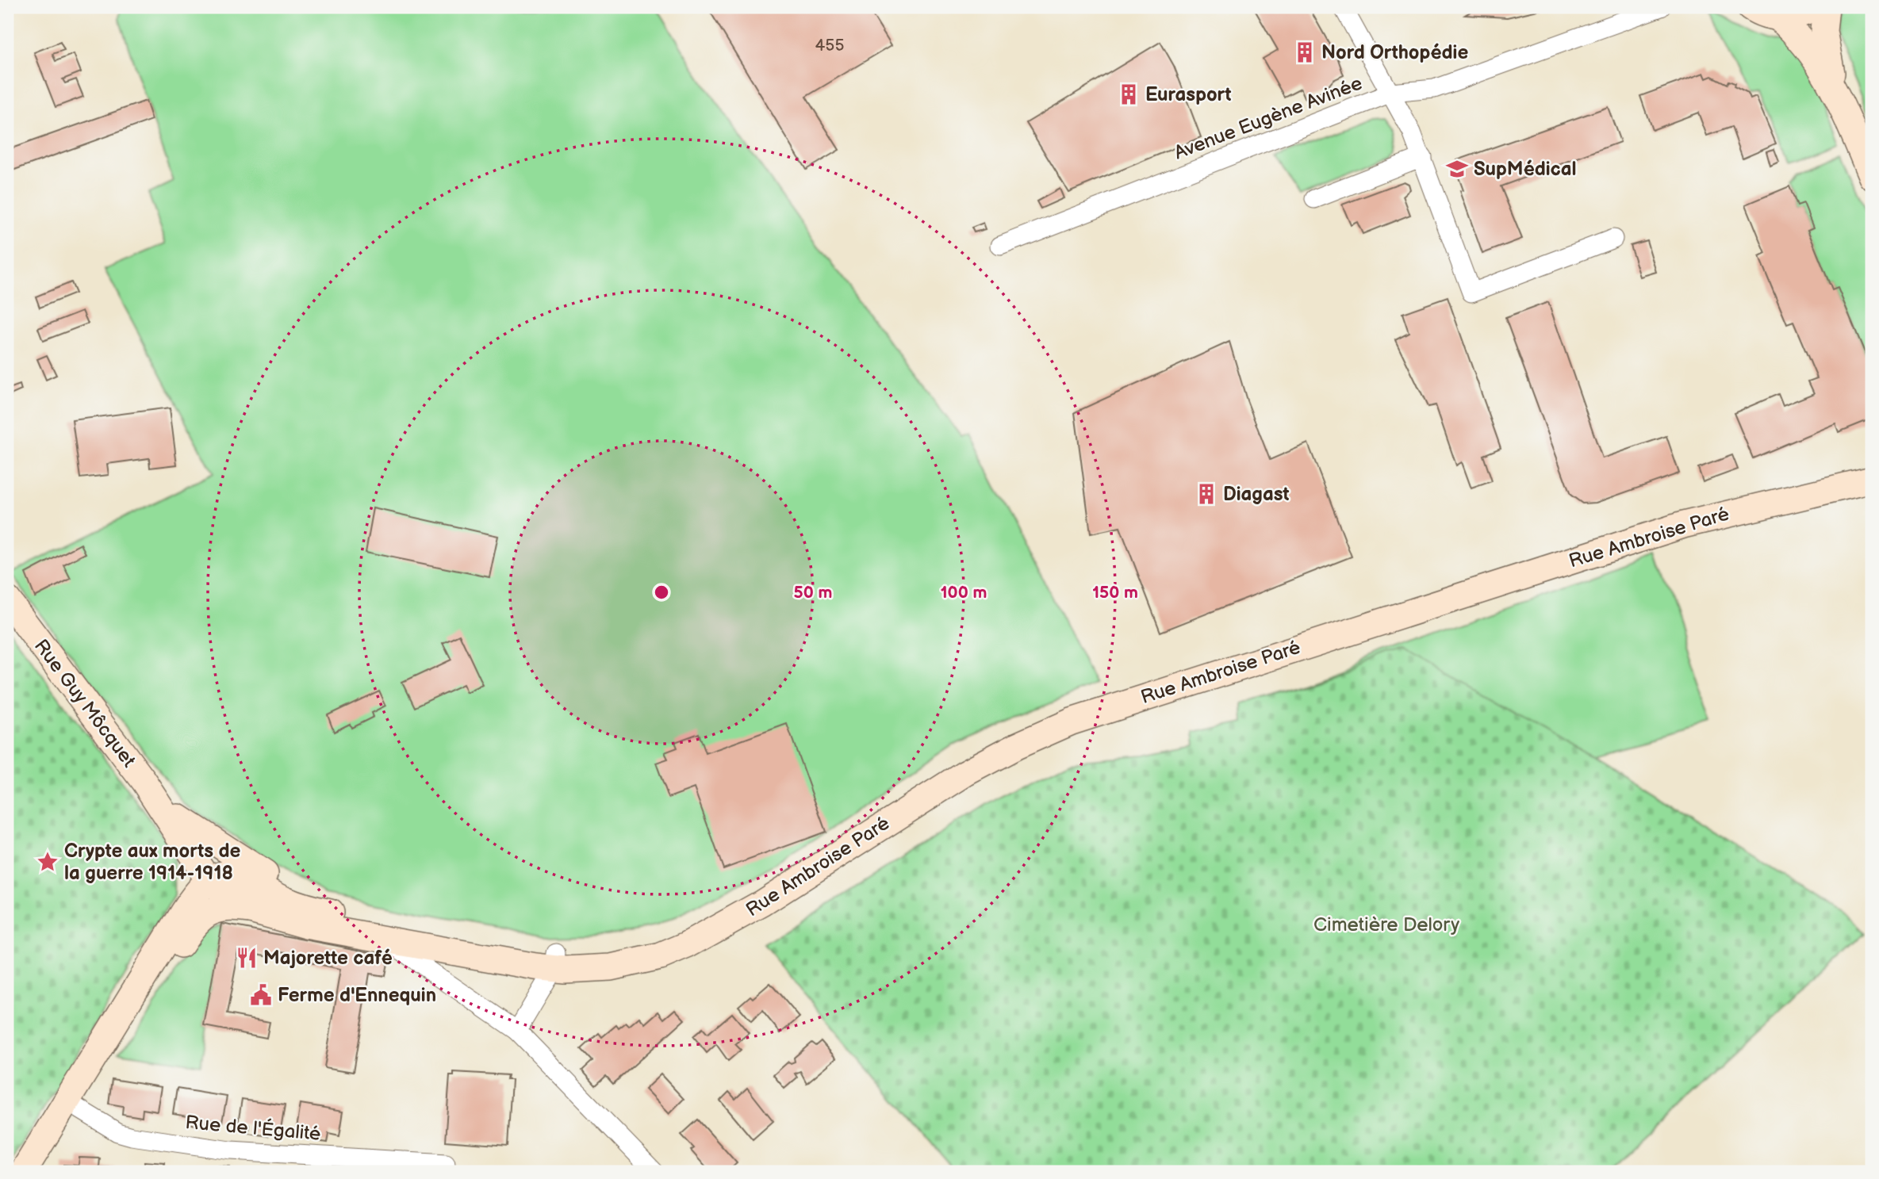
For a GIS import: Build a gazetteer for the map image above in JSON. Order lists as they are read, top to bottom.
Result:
{
  "streets": {
    "street": [
      "Avenue Eugène Avinée",
      "Rue Ambroise Paré",
      "Rue Guy Môcquet",
      "Rue de l'Égalité"
    ]
  },
  "crossings": [
    ["Rue Ambroise Paré", "Rue Guy Môcquet"]
  ],
  "parks": ["Cimetière Delory"],
  "places": {
    "building": ["Nord Orthopédie", "Eurasport", "Diagast"],
    "school or university": ["SupMédical"],
    "place": ["Crypte aux morts de la guerre 1914-1918"],
    "restaurant": ["Majorette café"],
    "public building": ["Ferme d'Ennequin"]
  },
  "house_numbers": ["455"],
  "rings": ["50 m", "100 m", "150 m"]
}
